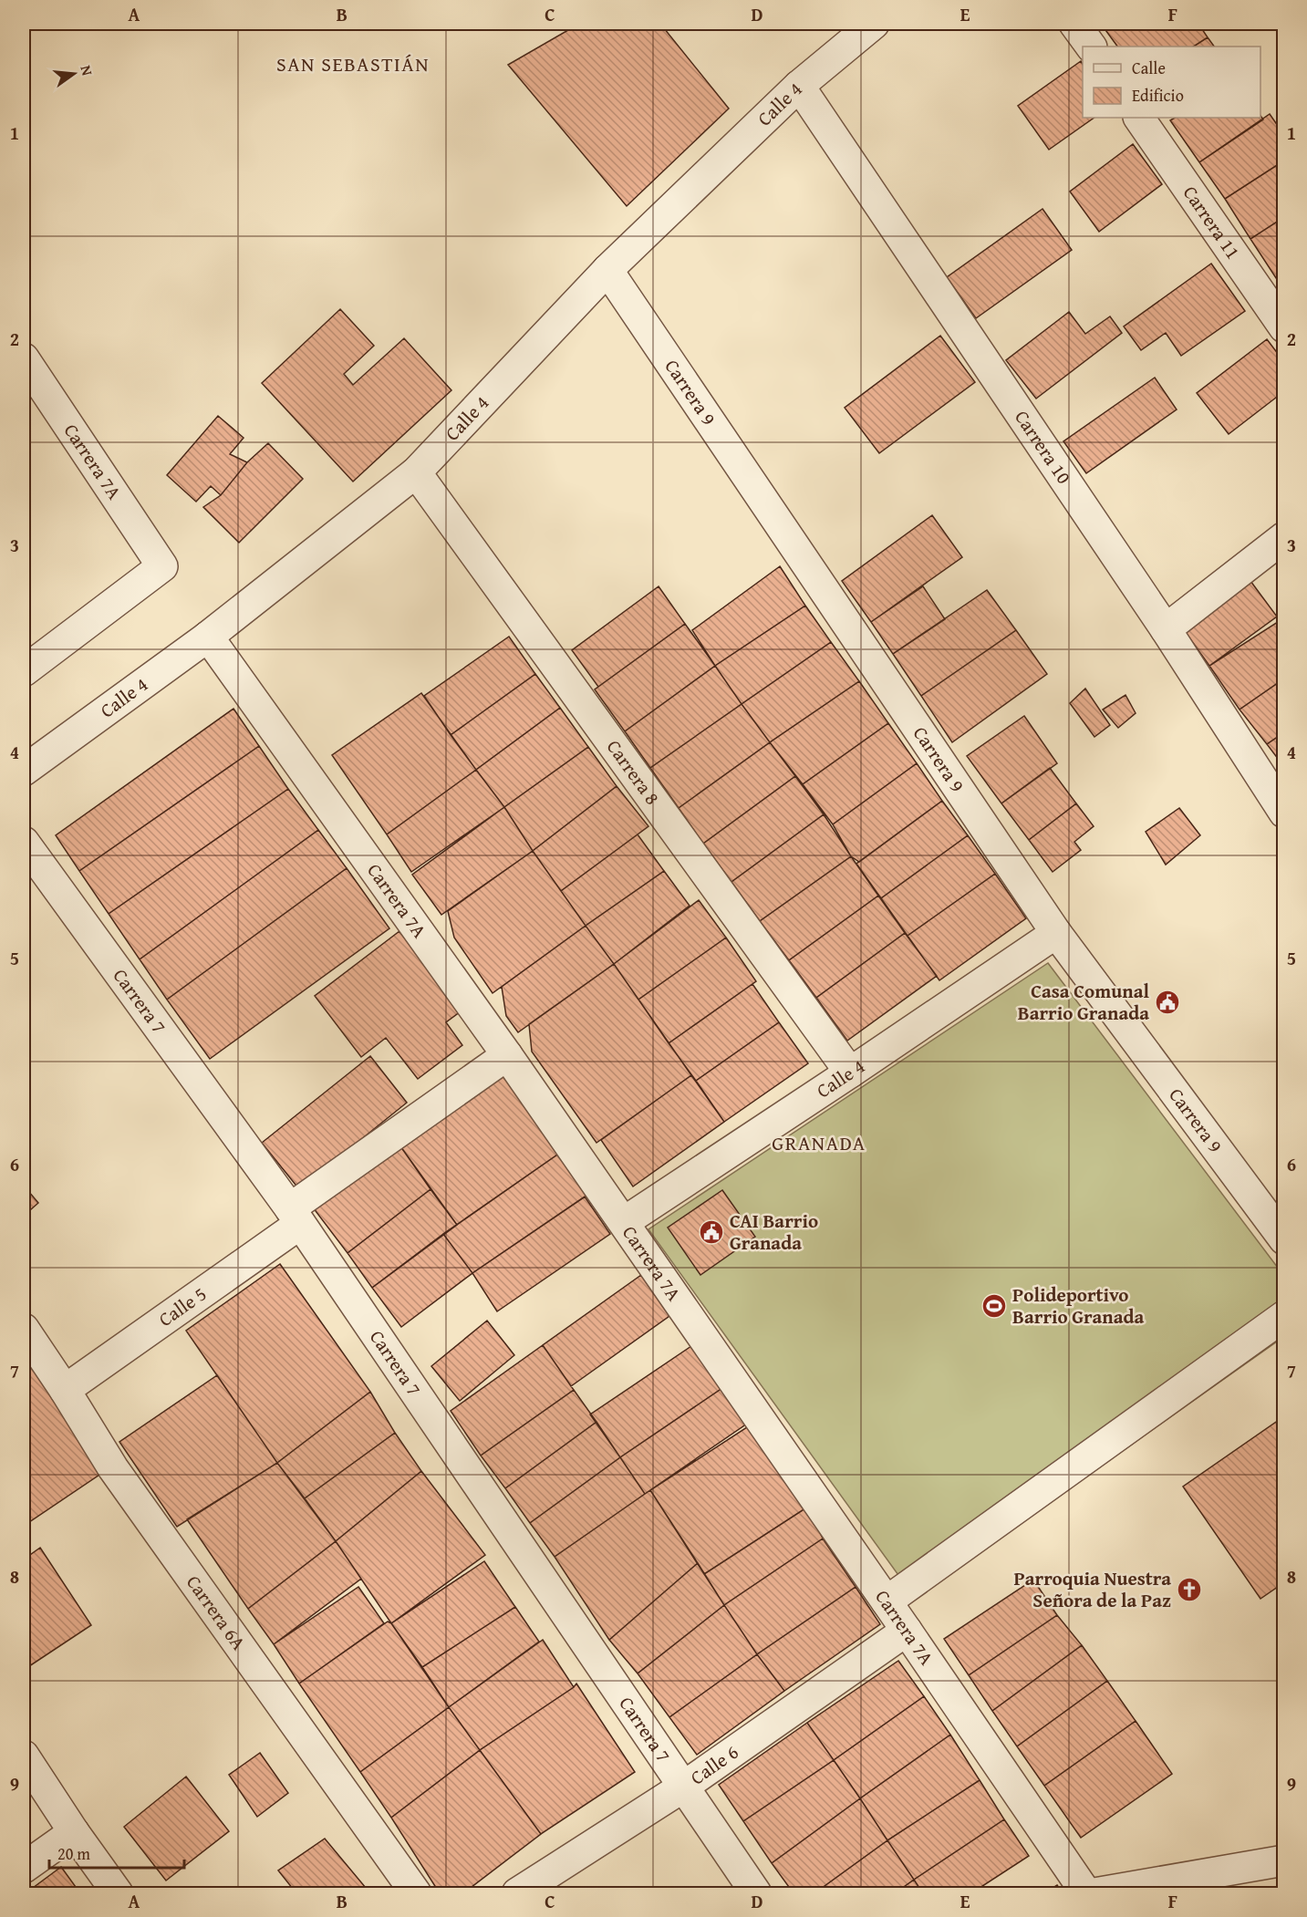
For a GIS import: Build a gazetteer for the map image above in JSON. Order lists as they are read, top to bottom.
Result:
{
  "streets": {
    "street": [
      "Calle 4",
      "Carrera 11",
      "Carrera 9",
      "Carrera 10",
      "Carrera 7A",
      "Carrera 8",
      "Carrera 7",
      "Calle 5",
      "Carrera 6A",
      "Calle 6"
    ]
  },
  "crossings": [
    ["Calle 4", "Carrera 9"],
    ["Calle 4", "Carrera 10"],
    ["Calle 4", "Carrera 7A"],
    ["Calle 4", "Carrera 8"],
    ["Carrera 7A", "Calle 5"],
    ["Carrera 7A", "Calle 6"],
    ["Carrera 7", "Calle 5"],
    ["Carrera 7", "Calle 6"],
    ["Calle 5", "Carrera 6A"]
  ],
  "districts": ["SAN SEBASTIÁN", "GRANADA"],
  "places": {
    "public building": ["Casa Comunal Barrio Granada", "CAI Barrio Granada"],
    "sports": ["Polideportivo Barrio Granada"],
    "church": ["Parroquia Nuestra Señora de la Paz"]
  },
  "legend": ["Calle", "Edificio"],
  "scale_bar": "20 m",
  "north": "right",
  "grid": {
    "columns": [
      "A",
      "B",
      "C",
      "D",
      "E",
      "F"
    ],
    "rows": [
      "1",
      "2",
      "3",
      "4",
      "5",
      "6",
      "7",
      "8",
      "9"
    ]
  }
}
